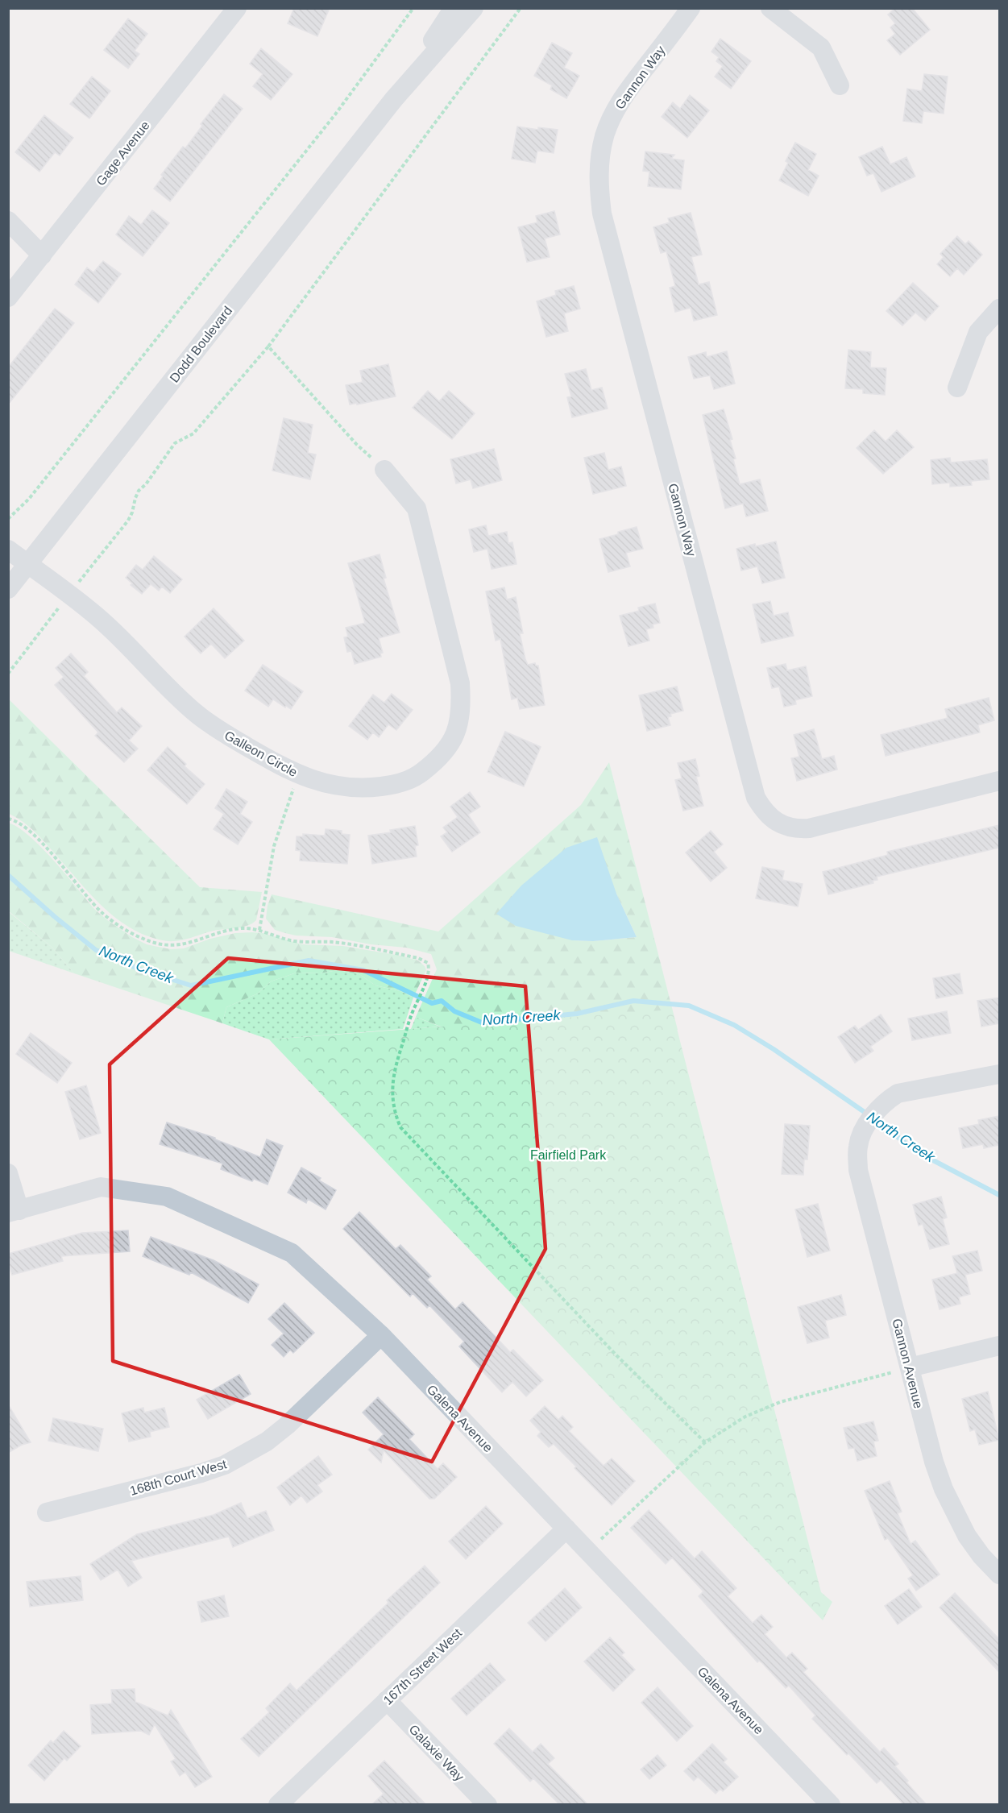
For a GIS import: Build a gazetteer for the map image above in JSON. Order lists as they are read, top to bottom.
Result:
{
  "streets": {
    "street": [
      "Gannon Way",
      "Gage Avenue",
      "Dodd Boulevard",
      "Galleon Circle",
      "Gannon Avenue",
      "Galena Avenue",
      "168th Court West",
      "167th Street West",
      "Galaxie Way"
    ]
  },
  "crossings": [
    ["Dodd Boulevard", "Galleon Circle"],
    ["Galena Avenue", "168th Court West"],
    ["Galena Avenue", "167th Street West"],
    ["167th Street West", "Galaxie Way"]
  ],
  "water": ["North Creek"],
  "parks": ["Fairfield Park"]
}
